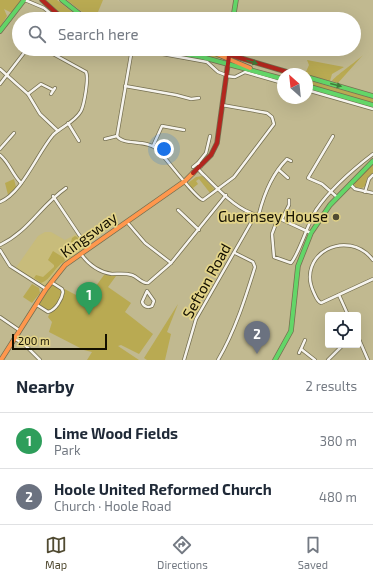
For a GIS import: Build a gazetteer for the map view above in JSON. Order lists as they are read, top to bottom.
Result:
{
  "streets": {
    "main road": ["Kingsway"],
    "street": ["Sefton Road"]
  },
  "places": ["Guernsey House"],
  "scale_bar": "200 m",
  "north": "top left",
  "page": {
    "search": "Search here",
    "pins": ["1", "2"],
    "scale": "200 m",
    "heading": ["Nearby", "2 results"],
    "list": [
      {
        "mark": "1",
        "name": "Lime Wood Fields",
        "note": "Park",
        "value": "380 m"
      },
      {
        "mark": "2",
        "name": "Hoole United Reformed Church",
        "note": "Church · Hoole Road",
        "value": "480 m"
      }
    ],
    "nav": ["Map", "Directions", "Saved"]
  }
}
